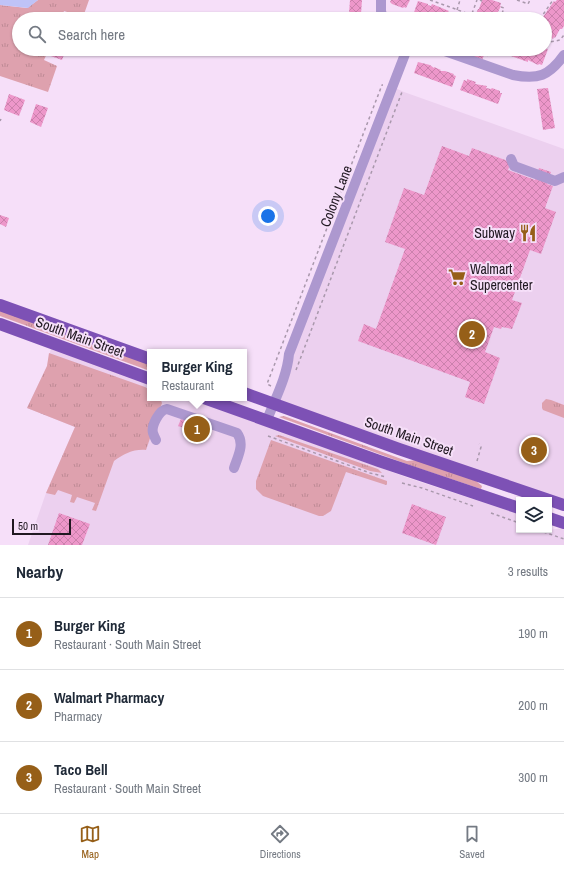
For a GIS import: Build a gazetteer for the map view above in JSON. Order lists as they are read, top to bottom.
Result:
{
  "streets": {
    "main road": ["South Main Street"],
    "street": ["Colony Lane"]
  },
  "crossings": [
    ["Colony Lane", "South Main Street"]
  ],
  "places": {
    "restaurant": ["Subway"],
    "supermarket": ["Walmart Supercenter"]
  },
  "scale_bar": "50 m",
  "page": {
    "search": "Search here",
    "pins": ["2", "1", "3"],
    "popup": ["Burger King", "Restaurant"],
    "scale": "50 m",
    "heading": ["Nearby", "3 results"],
    "list": [
      {
        "mark": "1",
        "name": "Burger King",
        "note": "Restaurant · South Main Street",
        "value": "190 m"
      },
      {
        "mark": "2",
        "name": "Walmart Pharmacy",
        "note": "Pharmacy",
        "value": "200 m"
      },
      {
        "mark": "3",
        "name": "Taco Bell",
        "note": "Restaurant · South Main Street",
        "value": "300 m"
      }
    ],
    "nav": ["Map", "Directions", "Saved"]
  }
}
